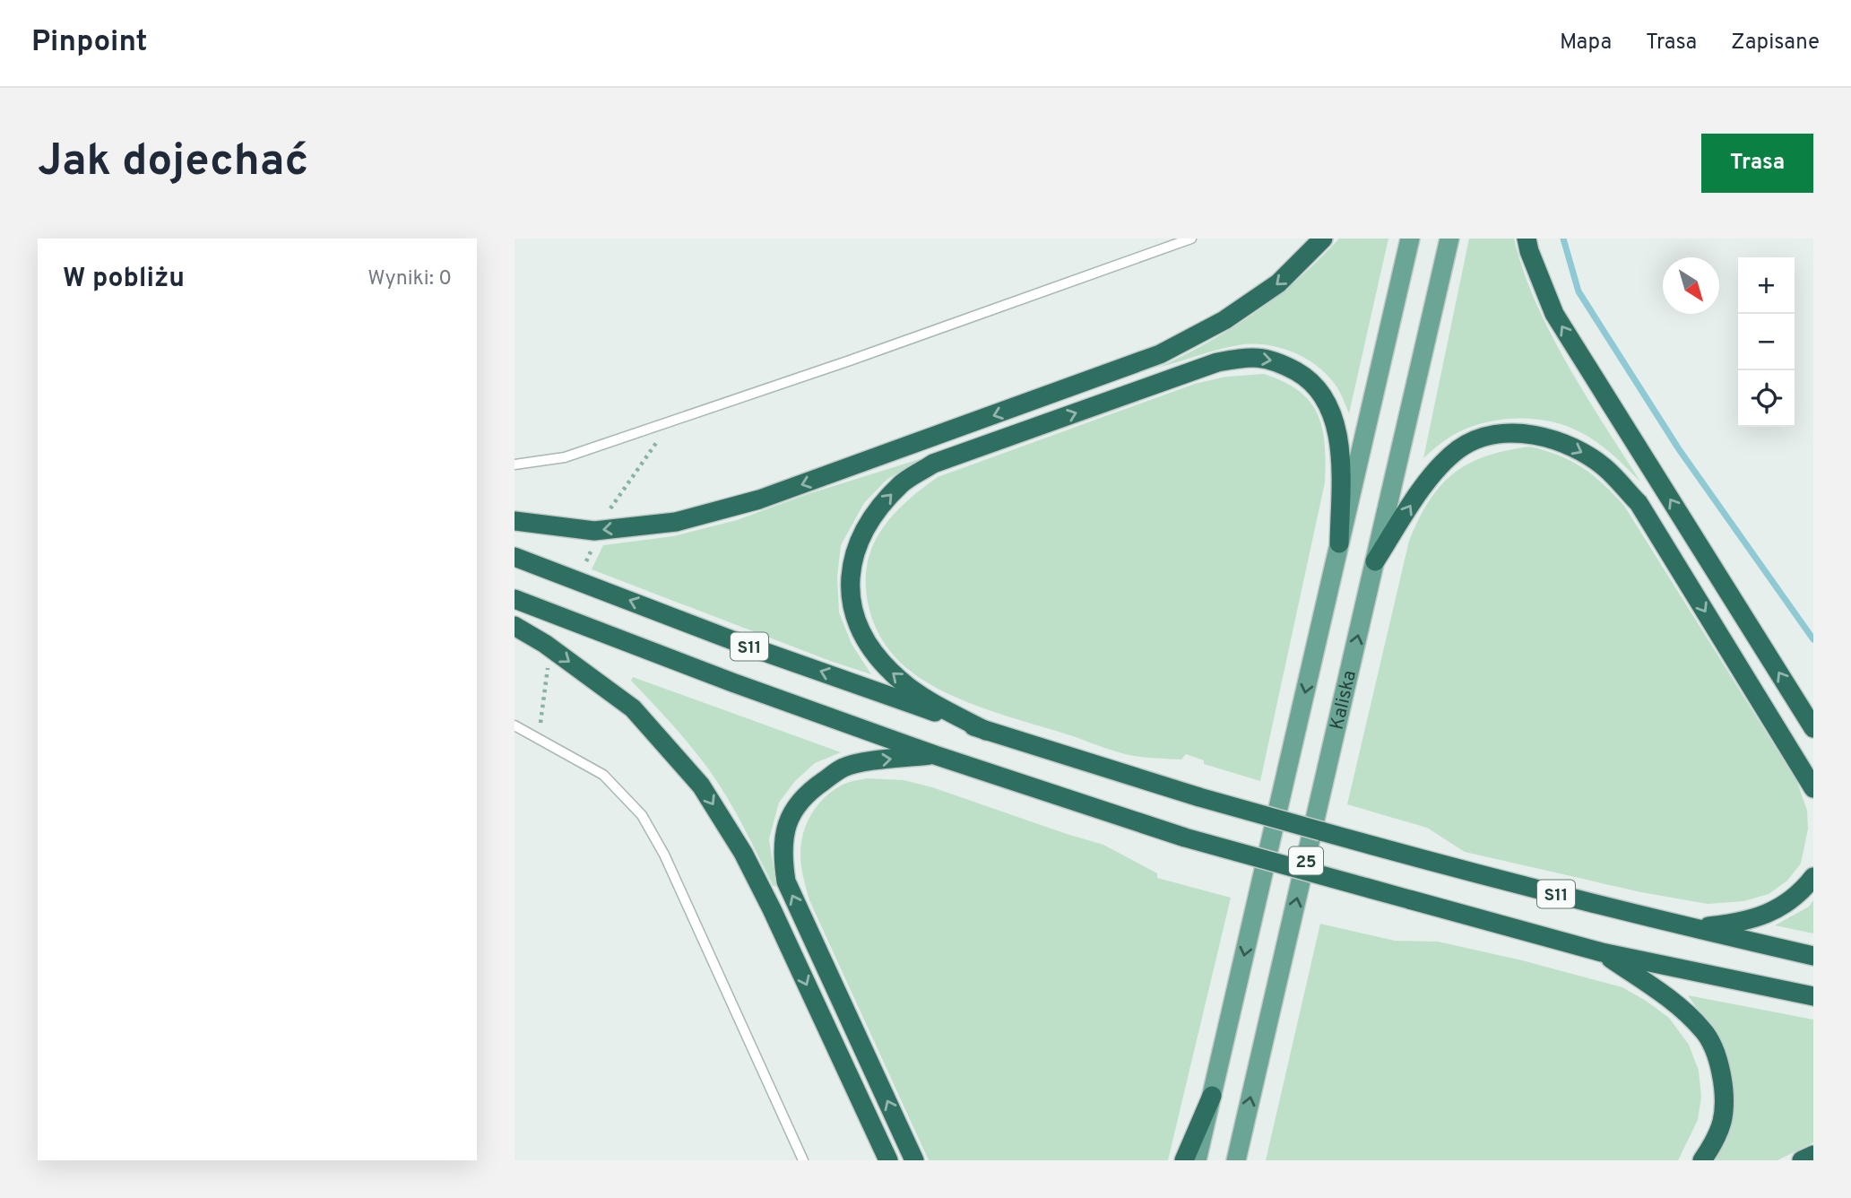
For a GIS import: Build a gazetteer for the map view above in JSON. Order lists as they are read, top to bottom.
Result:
{
  "streets": {
    "highway": ["S11"],
    "main road": ["Kaliska", "25"]
  },
  "north": "bottom right",
  "page": {
    "header": "Pinpoint",
    "nav": ["Mapa", "Trasa", "Zapisane"],
    "buttons": "Trasa",
    "title": "Jak dojechać",
    "heading": ["W pobliżu", "Wyniki: 0"],
    "map_buttons": ["+", "−"]
  }
}
